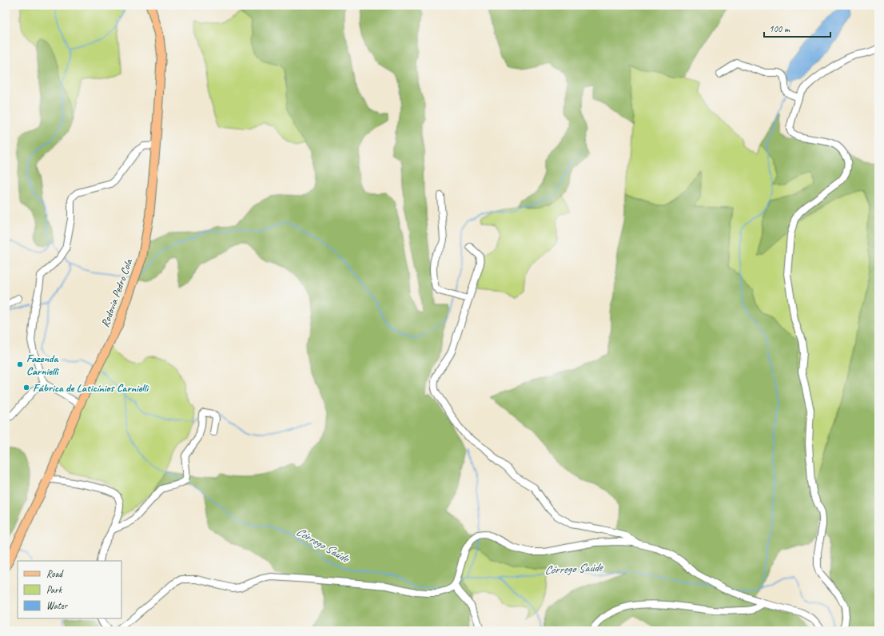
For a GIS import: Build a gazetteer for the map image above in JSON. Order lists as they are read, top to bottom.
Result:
{
  "streets": {
    "main road": ["Rodovia Pedro Cola"]
  },
  "water": ["Córrego Saúde"],
  "places": ["Fazenda Carnielli", "Fábrica de Laticínios Carnielli"],
  "legend": ["Road", "Park", "Water"],
  "scale_bar": "100 m"
}
